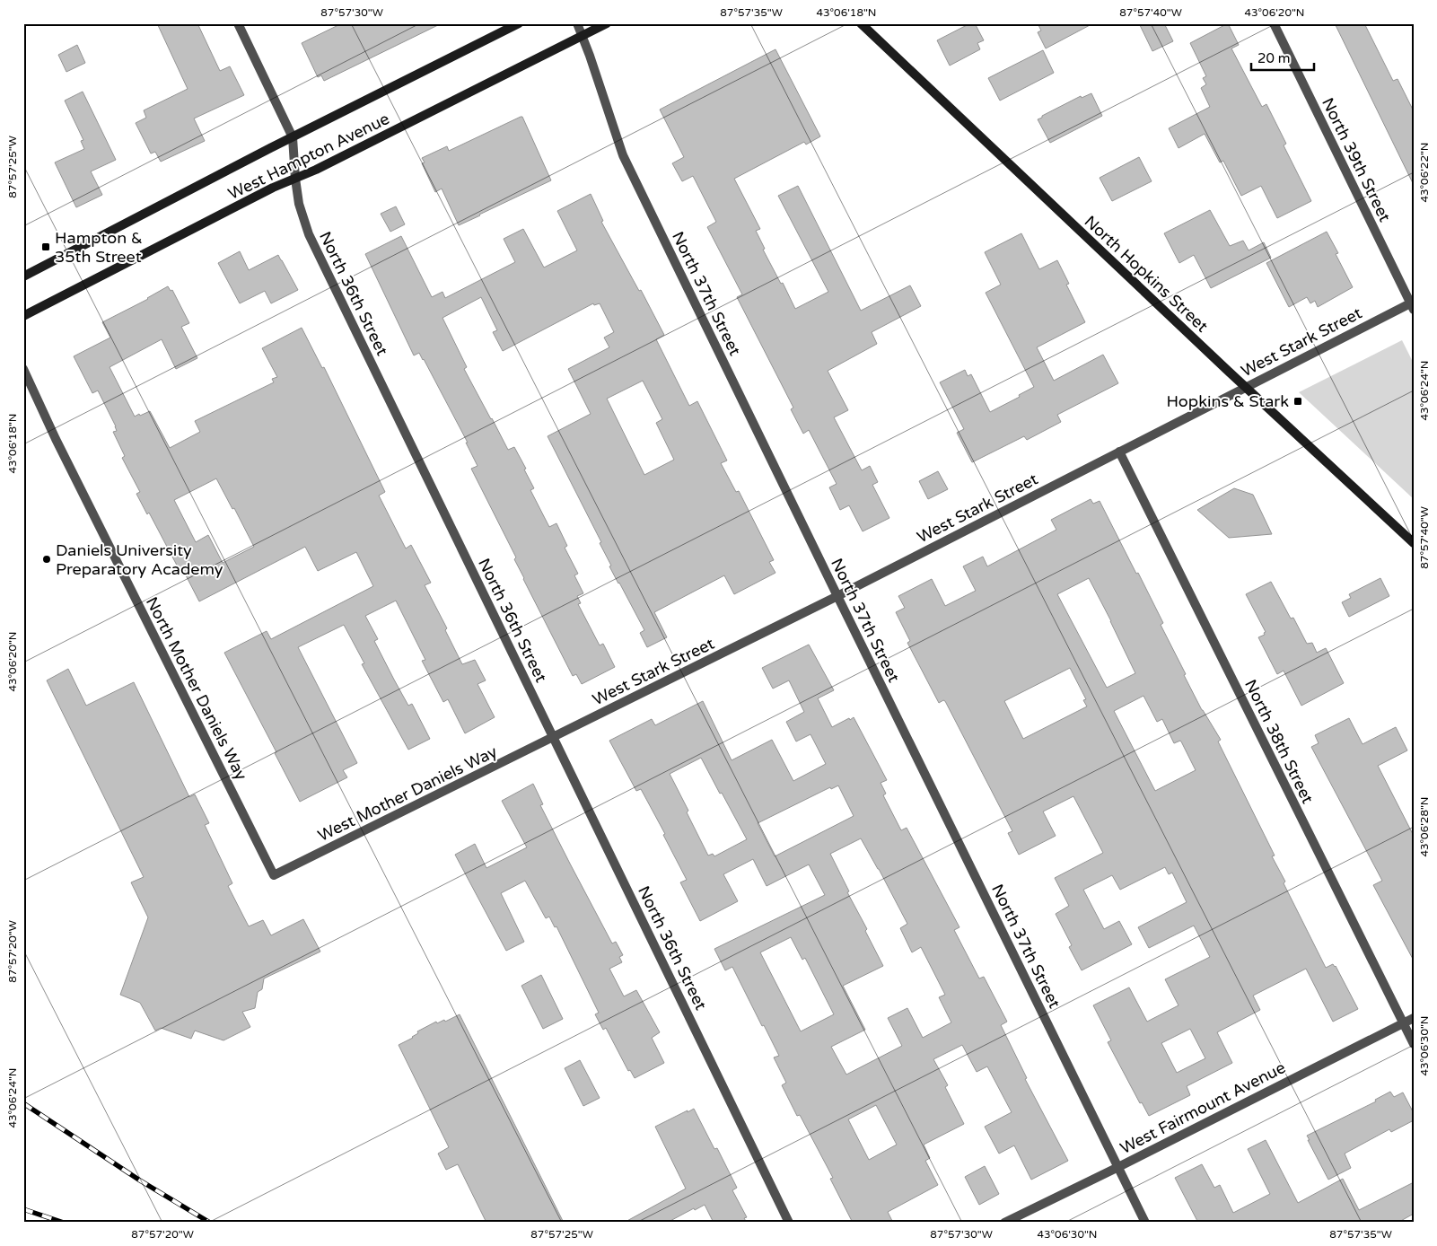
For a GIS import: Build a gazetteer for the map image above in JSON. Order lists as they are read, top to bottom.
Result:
{
  "streets": {
    "main road": ["West Hampton Avenue", "North Hopkins Street"],
    "street": [
      "North 39th Street",
      "North 36th Street",
      "North 37th Street",
      "West Stark Street",
      "North Mother Daniels Way",
      "North 38th Street",
      "West Mother Daniels Way",
      "West Fairmount Avenue"
    ]
  },
  "crossings": [
    ["West Hampton Avenue", "North 36th Street"],
    ["West Hampton Avenue", "North 37th Street"],
    ["North 39th Street", "West Stark Street"],
    ["North Hopkins Street", "West Stark Street"],
    ["North 36th Street", "West Stark Street"],
    ["North 36th Street", "West Mother Daniels Way"],
    ["North 37th Street", "West Stark Street"],
    ["North 37th Street", "West Fairmount Avenue"],
    ["West Stark Street", "North 38th Street"],
    ["West Stark Street", "West Mother Daniels Way"],
    ["North Mother Daniels Way", "West Mother Daniels Way"],
    ["North 38th Street", "West Fairmount Avenue"]
  ],
  "places": {
    "transit": ["Hampton & 35th Street", "Hopkins & Stark"],
    "other": ["Daniels University Preparatory Academy"]
  },
  "scale_bar": "20 m",
  "coordinates": [
    "87°57'30\"W",
    "87°57'35\"W",
    "43°06'18\"N",
    "87°57'40\"W",
    "43°06'20\"N",
    "87°57'25\"W",
    "43°06'22\"N",
    "43°06'24\"N",
    "43°06'28\"N",
    "87°57'20\"W",
    "43°06'30\"N"
  ]
}
